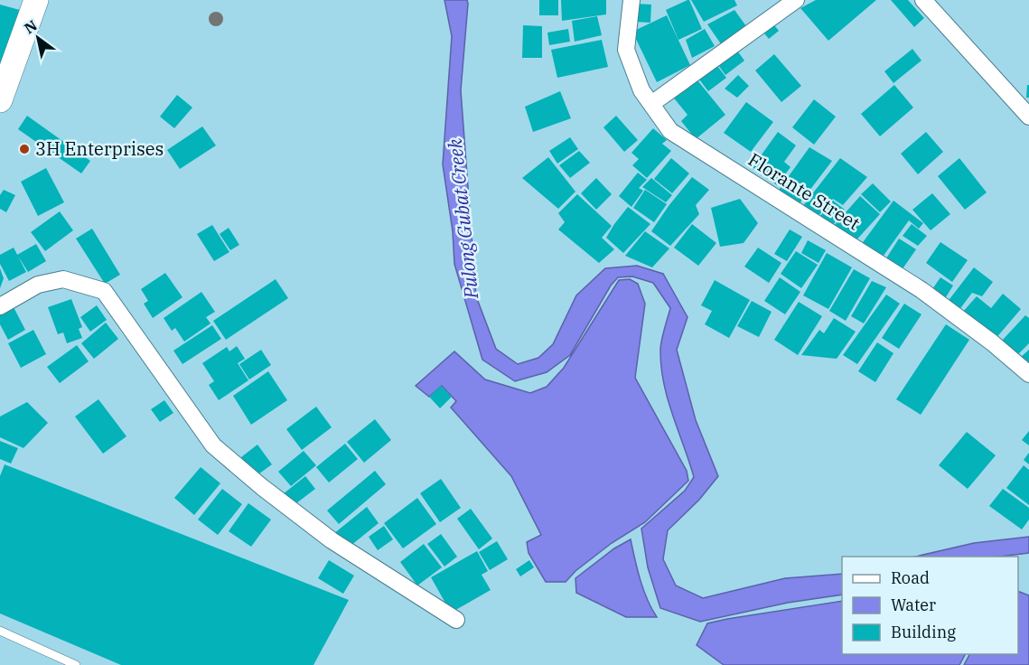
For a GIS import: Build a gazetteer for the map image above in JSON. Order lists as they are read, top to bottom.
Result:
{
  "streets": {
    "street": ["Florante Street"]
  },
  "water": ["Pulong Gubat Creek"],
  "places": ["3H Enterprises"],
  "legend": ["Road", "Water", "Building"],
  "north": "top left"
}
